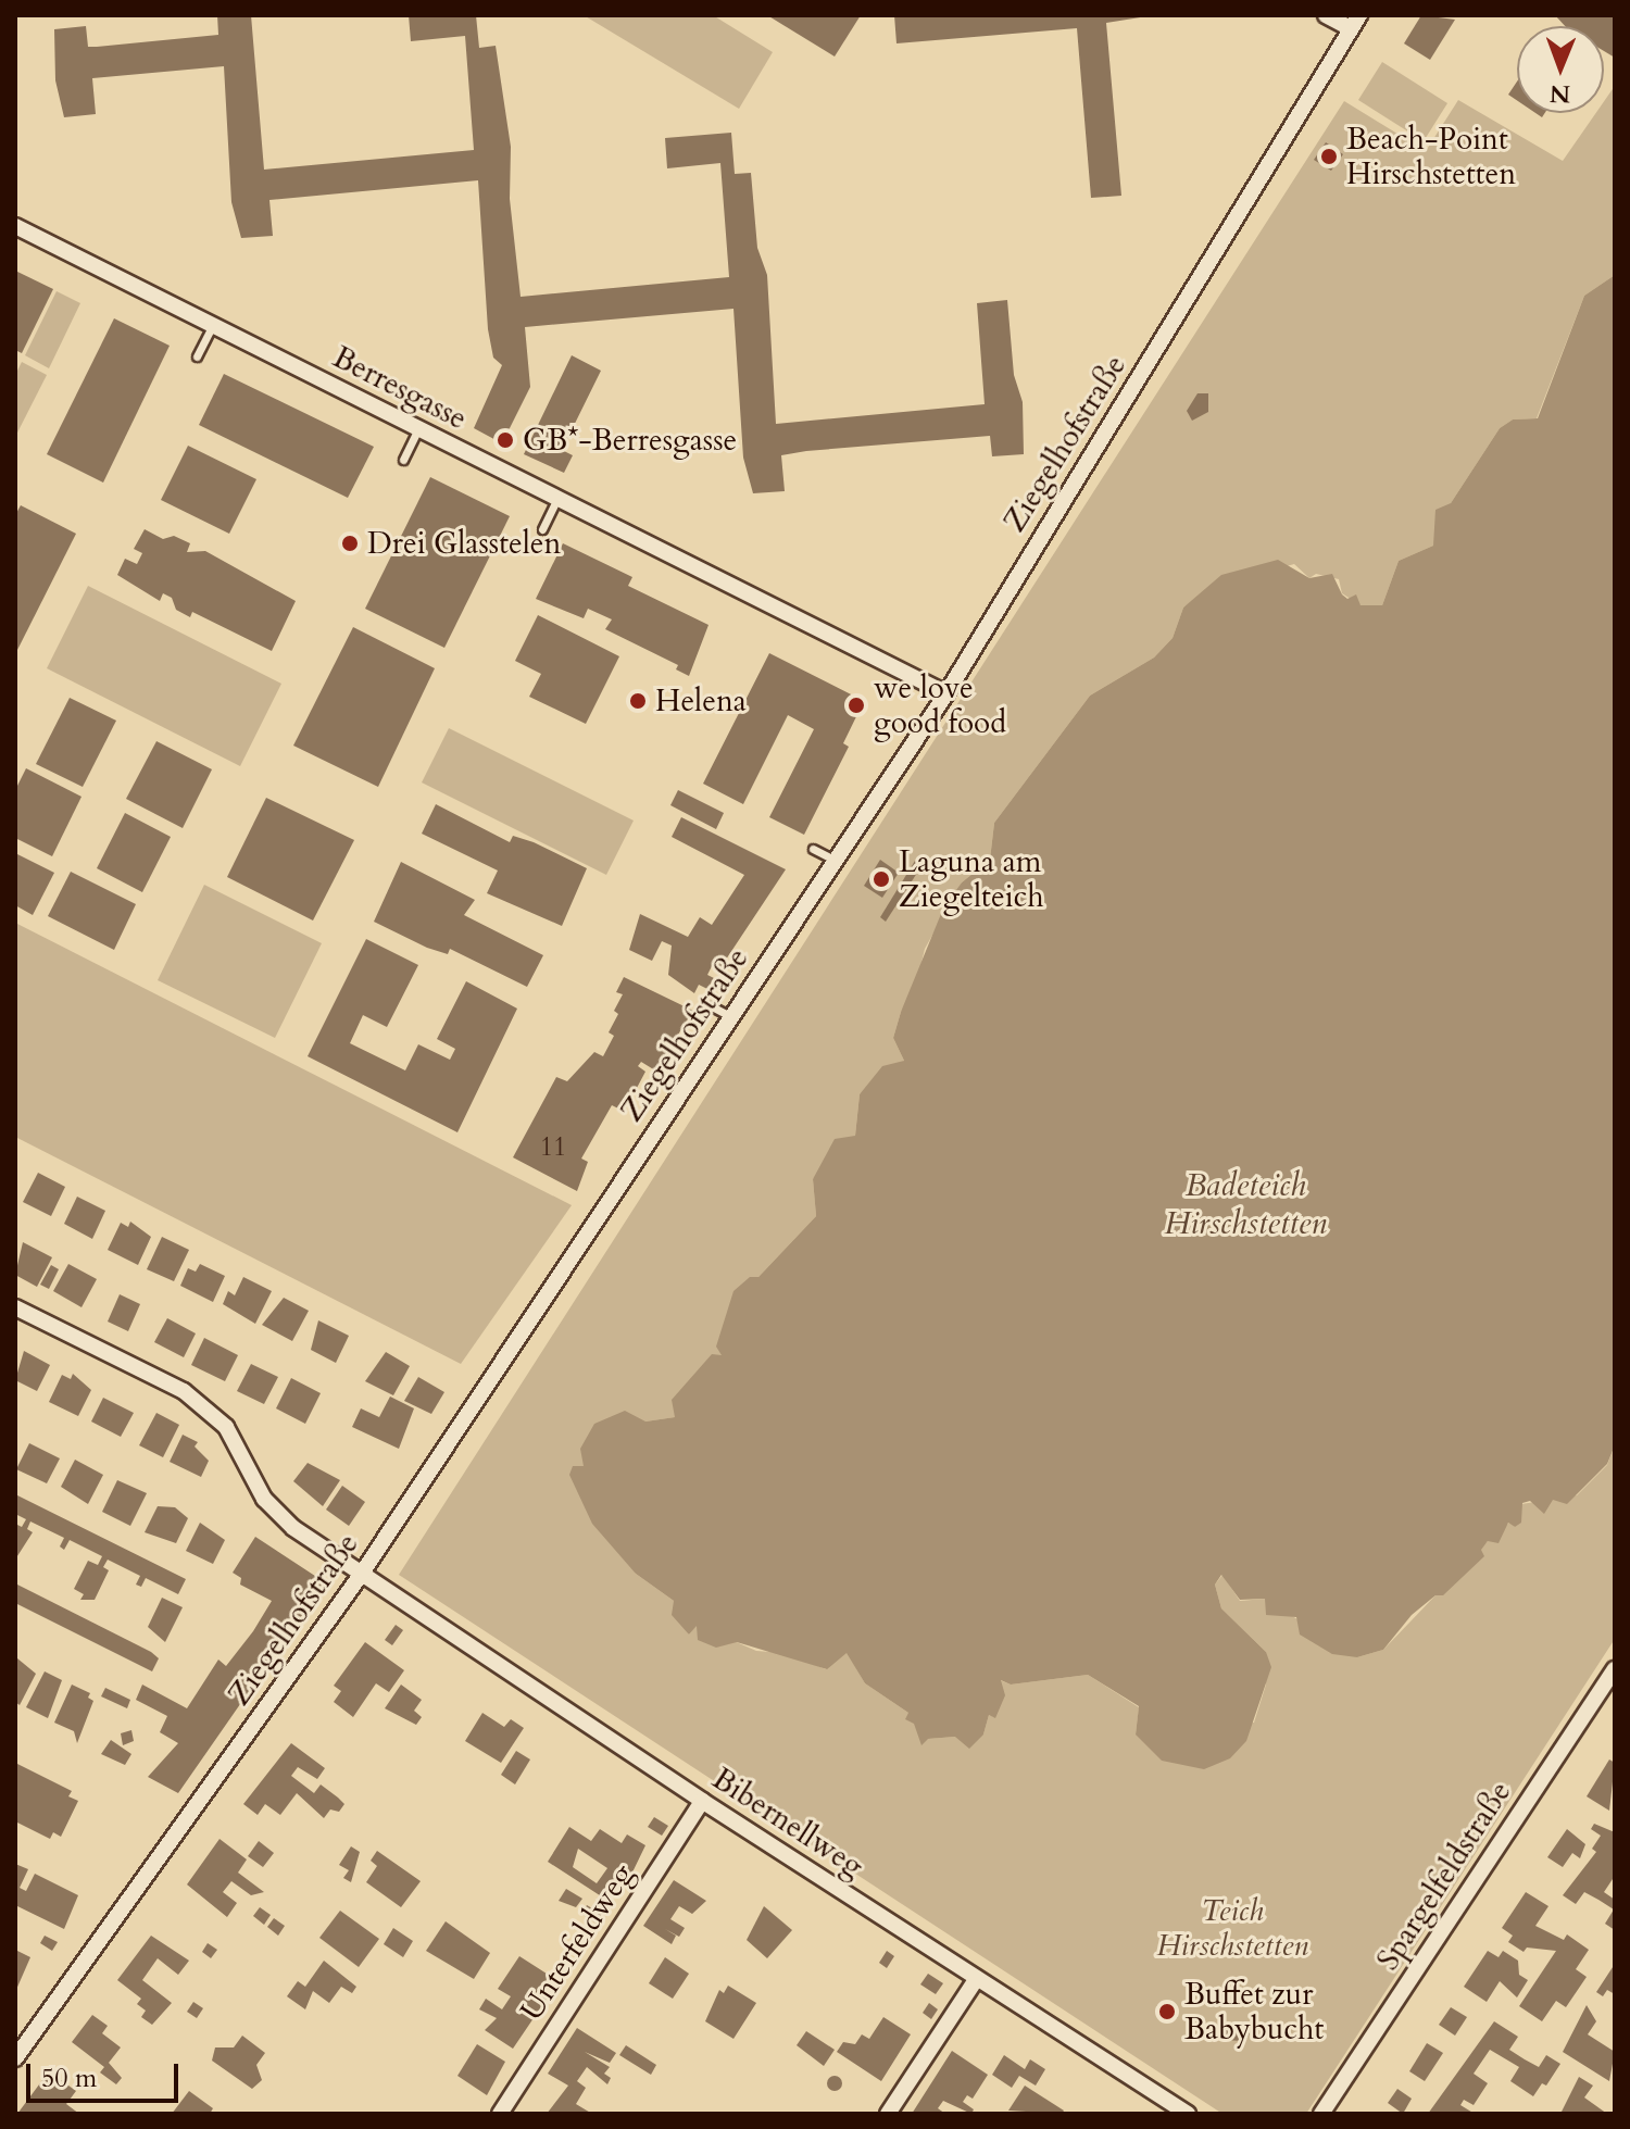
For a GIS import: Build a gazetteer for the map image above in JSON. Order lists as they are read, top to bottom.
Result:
{
  "streets": {
    "street": [
      "Berresgasse",
      "Ziegelhofstraße",
      "Bibernellweg",
      "Spargelfeldstraße",
      "Unterfeldweg"
    ]
  },
  "crossings": [
    ["Berresgasse", "Ziegelhofstraße"],
    ["Ziegelhofstraße", "Bibernellweg"],
    ["Bibernellweg", "Unterfeldweg"]
  ],
  "water": ["Badeteich Hirschstetten"],
  "parks": ["Teich Hirschstetten"],
  "places": [
    "Beach-Point Hirschstetten",
    "GB*-Berresgasse",
    "Drei Glasstelen",
    "Helena",
    "we love good food",
    "Laguna am Ziegelteich",
    "Buffet zur Babybucht"
  ],
  "house_numbers": ["11"],
  "scale_bar": "50 m",
  "north": "bottom"
}
